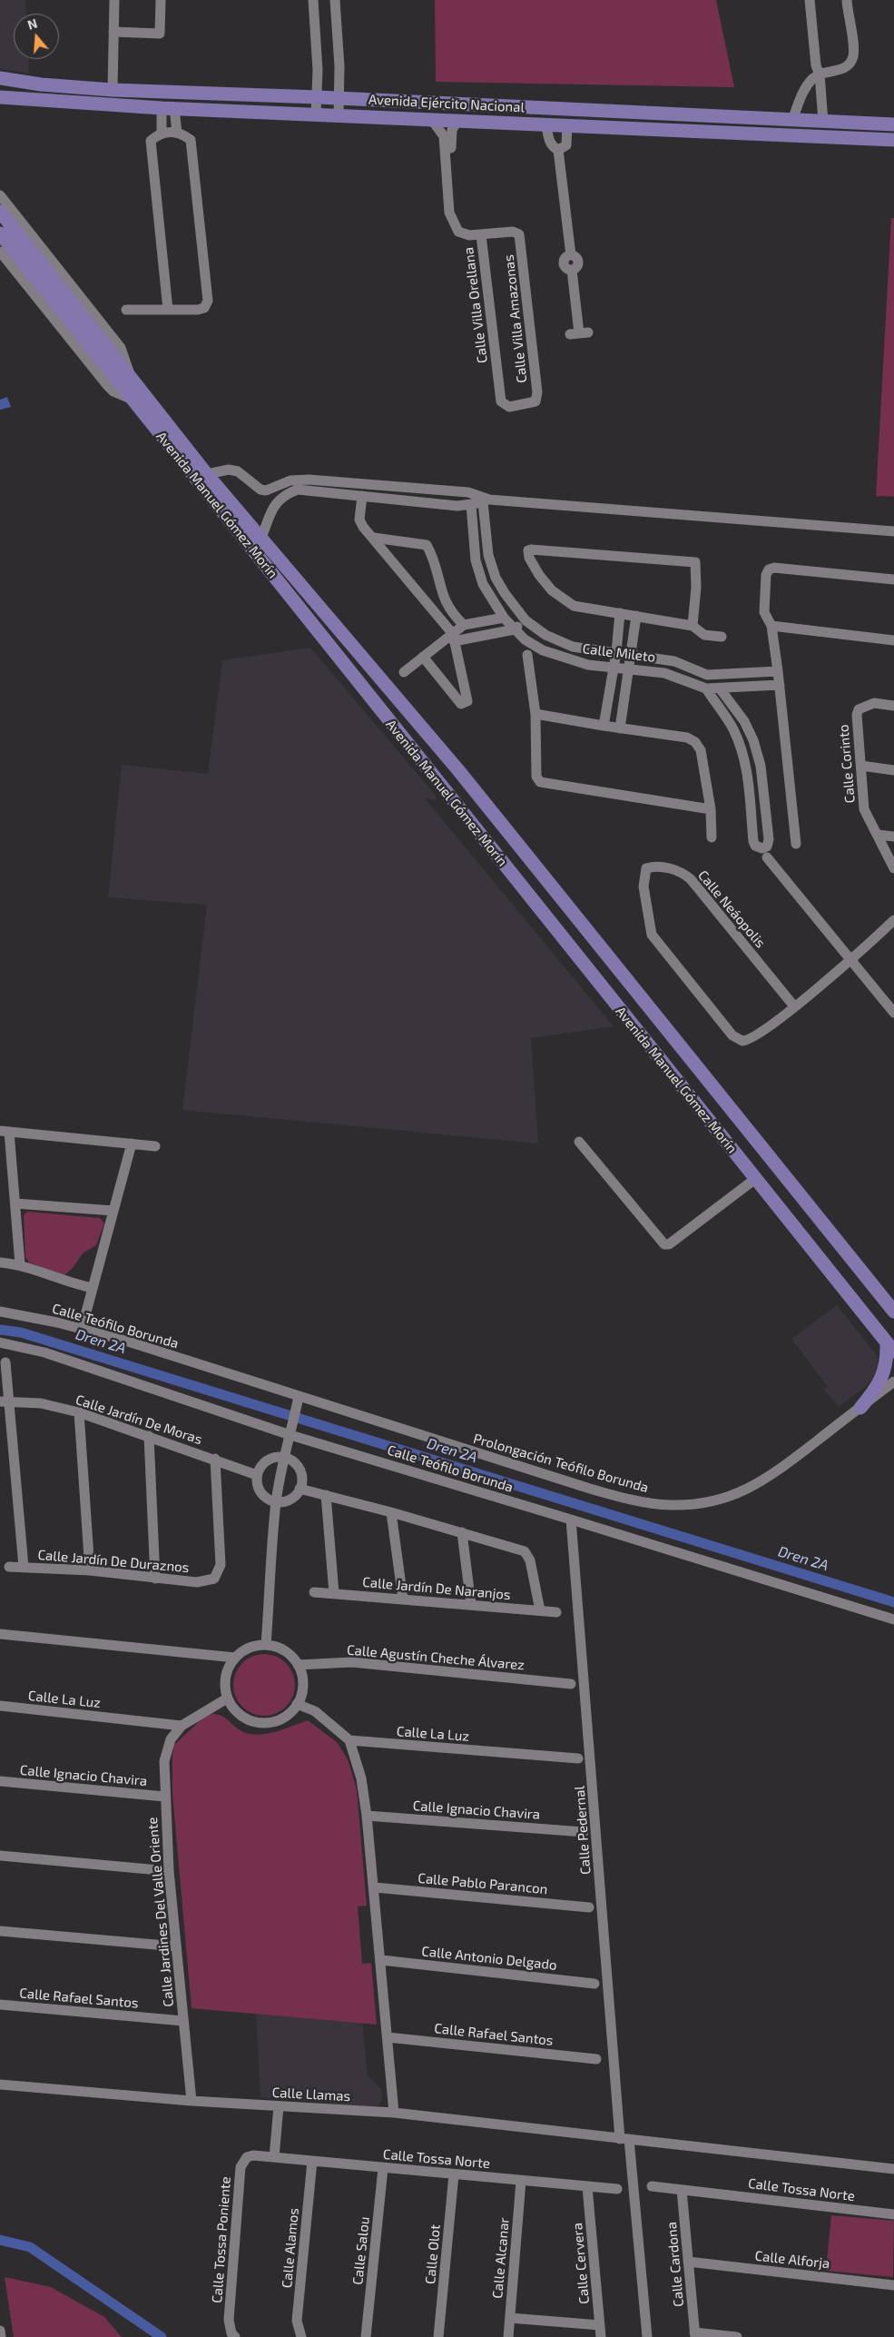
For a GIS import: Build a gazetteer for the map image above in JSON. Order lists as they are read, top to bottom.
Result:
{
  "streets": {
    "main road": ["Avenida Ejército Nacional", "Avenida Manuel Gómez Morín"],
    "street": [
      "Calle Villa Orellana",
      "Calle Villa Amazonas",
      "Calle Mileto",
      "Calle Corinto",
      "Calle Neáopolis",
      "Calle Teófilo Borunda",
      "Calle Jardín De Moras",
      "Prolongación Teófilo Borunda",
      "Calle Jardín De Duraznos",
      "Calle Jardín De Naranjos",
      "Calle Agustín Cheche Álvarez",
      "Calle La Luz",
      "Calle Ignacio Chavira",
      "Calle Pedernal",
      "Calle Pablo Parancon",
      "Calle Jardines Del Valle Oriente",
      "Calle Antonio Delgado",
      "Calle Rafael Santos",
      "Calle Llamas",
      "Calle Tossa Norte",
      "Calle Tossa Poniente",
      "Calle Alamos",
      "Calle Salou",
      "Calle Olot",
      "Calle Alcanar",
      "Calle Alforja",
      "Calle Cervera",
      "Calle Cardona"
    ]
  },
  "crossings": [
    ["Avenida Ejército Nacional", "Calle Villa Orellana"],
    ["Calle Villa Orellana", "Calle Villa Amazonas"],
    ["Calle Teófilo Borunda", "Prolongación Teófilo Borunda"],
    ["Calle Teófilo Borunda", "Calle Pedernal"],
    ["Calle Jardín De Moras", "Calle Jardín De Duraznos"],
    ["Calle La Luz", "Calle Jardines Del Valle Oriente"],
    ["Calle Ignacio Chavira", "Calle Jardines Del Valle Oriente"],
    ["Calle Pedernal", "Calle Llamas"],
    ["Calle Jardines Del Valle Oriente", "Calle Rafael Santos"],
    ["Calle Jardines Del Valle Oriente", "Calle Llamas"],
    ["Calle Tossa Norte", "Calle Tossa Poniente"],
    ["Calle Tossa Norte", "Calle Alamos"],
    ["Calle Tossa Norte", "Calle Salou"],
    ["Calle Tossa Norte", "Calle Olot"],
    ["Calle Tossa Norte", "Calle Alcanar"],
    ["Calle Tossa Norte", "Calle Cervera"],
    ["Calle Tossa Norte", "Calle Cardona"],
    ["Calle Alforja", "Calle Cardona"]
  ],
  "water": ["Dren 2A"],
  "north": "top"
}
